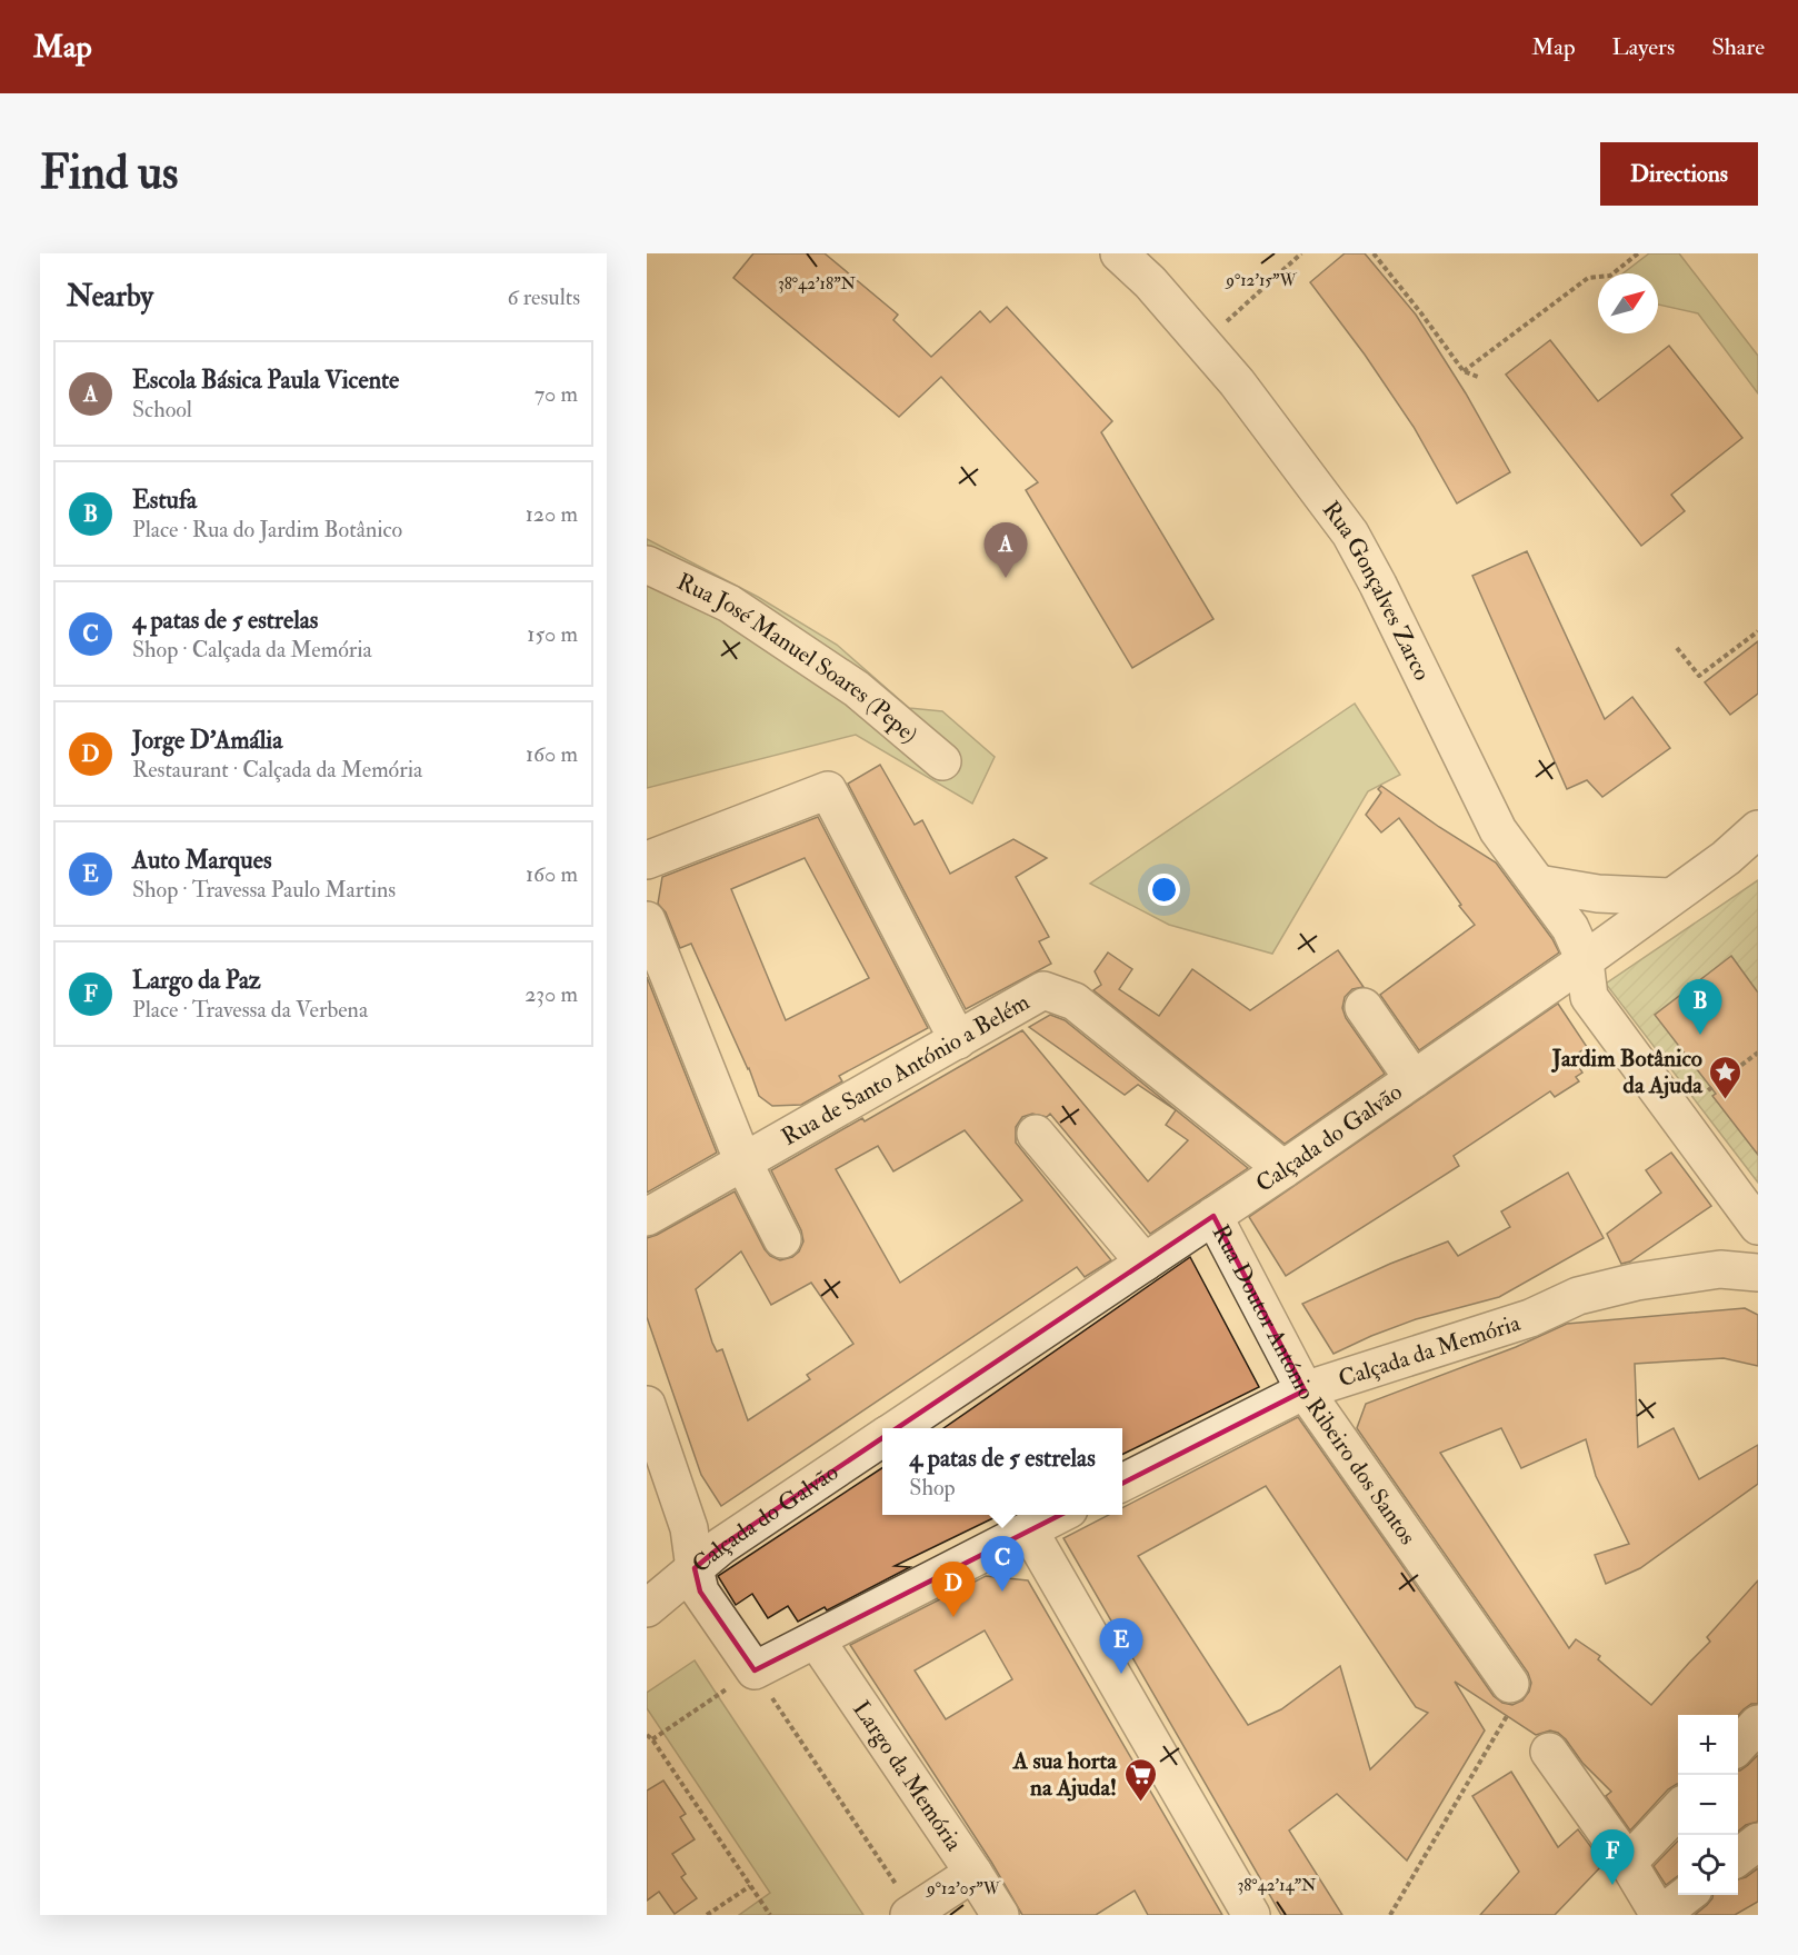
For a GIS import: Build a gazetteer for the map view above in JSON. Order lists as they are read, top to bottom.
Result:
{
  "streets": {
    "street": [
      "Rua Gonçalves Zarco",
      "Rua José Manuel Soares (Pepe)",
      "Rua de Santo António a Belém",
      "Calçada do Galvão",
      "Calçada da Memória",
      "Rua Doutor António Ribeiro dos Santos",
      "Largo da Memória"
    ]
  },
  "crossings": [
    ["Rua Gonçalves Zarco", "Calçada do Galvão"],
    ["Rua de Santo António a Belém", "Calçada do Galvão"],
    ["Calçada do Galvão", "Rua Doutor António Ribeiro dos Santos"],
    ["Calçada da Memória", "Rua Doutor António Ribeiro dos Santos"]
  ],
  "places": {
    "place": ["Jardim Botânico da Ajuda"],
    "supermarket": ["A sua horta na Ajuda!"]
  },
  "north": "top right",
  "page": {
    "header": "Map",
    "nav": ["Map", "Layers", "Share"],
    "buttons": "Directions",
    "title": "Find us",
    "heading": ["Nearby", "6 results"],
    "list": [
      {
        "mark": "A",
        "name": "Escola Básica Paula Vicente",
        "note": "School",
        "value": "70 m"
      },
      {
        "mark": "B",
        "name": "Estufa",
        "note": "Place · Rua do Jardim Botânico",
        "value": "120 m"
      },
      {
        "mark": "C",
        "name": "4 patas de 5 estrelas",
        "note": "Shop · Calçada da Memória",
        "value": "150 m"
      },
      {
        "mark": "D",
        "name": "Jorge D'Amália",
        "note": "Restaurant · Calçada da Memória",
        "value": "160 m"
      },
      {
        "mark": "E",
        "name": "Auto Marques",
        "note": "Shop · Travessa Paulo Martins",
        "value": "160 m"
      },
      {
        "mark": "F",
        "name": "Largo da Paz",
        "note": "Place · Travessa da Verbena",
        "value": "230 m"
      }
    ],
    "pins": [
      "A",
      "B",
      "C",
      "D",
      "E",
      "F"
    ],
    "popup": ["4 patas de 5 estrelas", "Shop"],
    "map_buttons": ["+", "−"]
  },
  "coordinates": [
    "9°12'15\"W",
    "38°42'18\"N",
    "38°42'14\"N",
    "9°12'05\"W"
  ]
}
